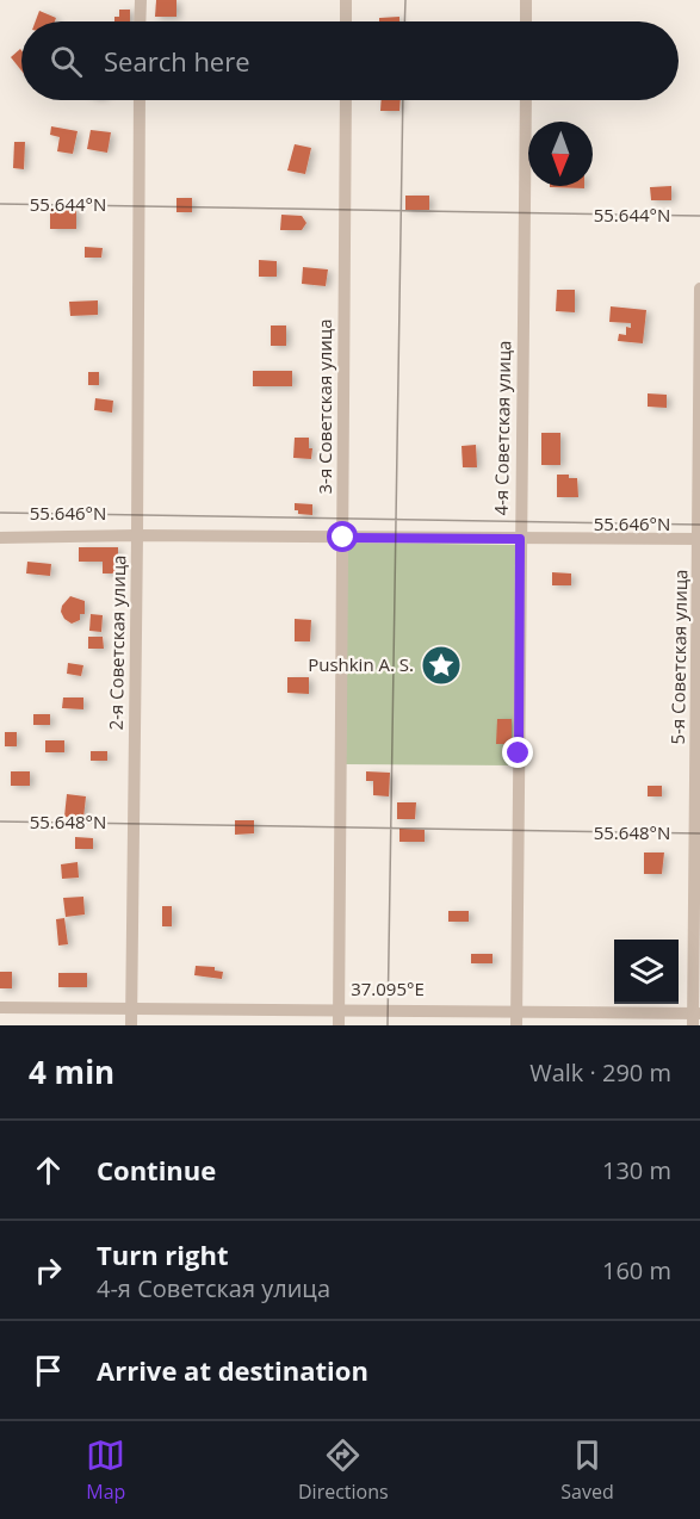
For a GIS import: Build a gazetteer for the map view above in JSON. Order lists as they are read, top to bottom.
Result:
{
  "streets": {
    "street": [
      "3-я Советская улица",
      "4-я Советская улица",
      "2-я Советская улица",
      "5-я Советская улица"
    ]
  },
  "places": {
    "place": ["Pushkin A. S."]
  },
  "north": "bottom",
  "page": {
    "search": "Search here",
    "heading": ["4 min", "Walk · 290 m"],
    "list": [
      ["Continue", "130 m"],
      ["Turn right", "4-я Советская улица", "160 m"],
      "Arrive at destination"
    ],
    "nav": ["Map", "Directions", "Saved"]
  },
  "coordinates": [
    "55.644°N",
    "55.646°N",
    "55.648°N",
    "37.095°E"
  ]
}
